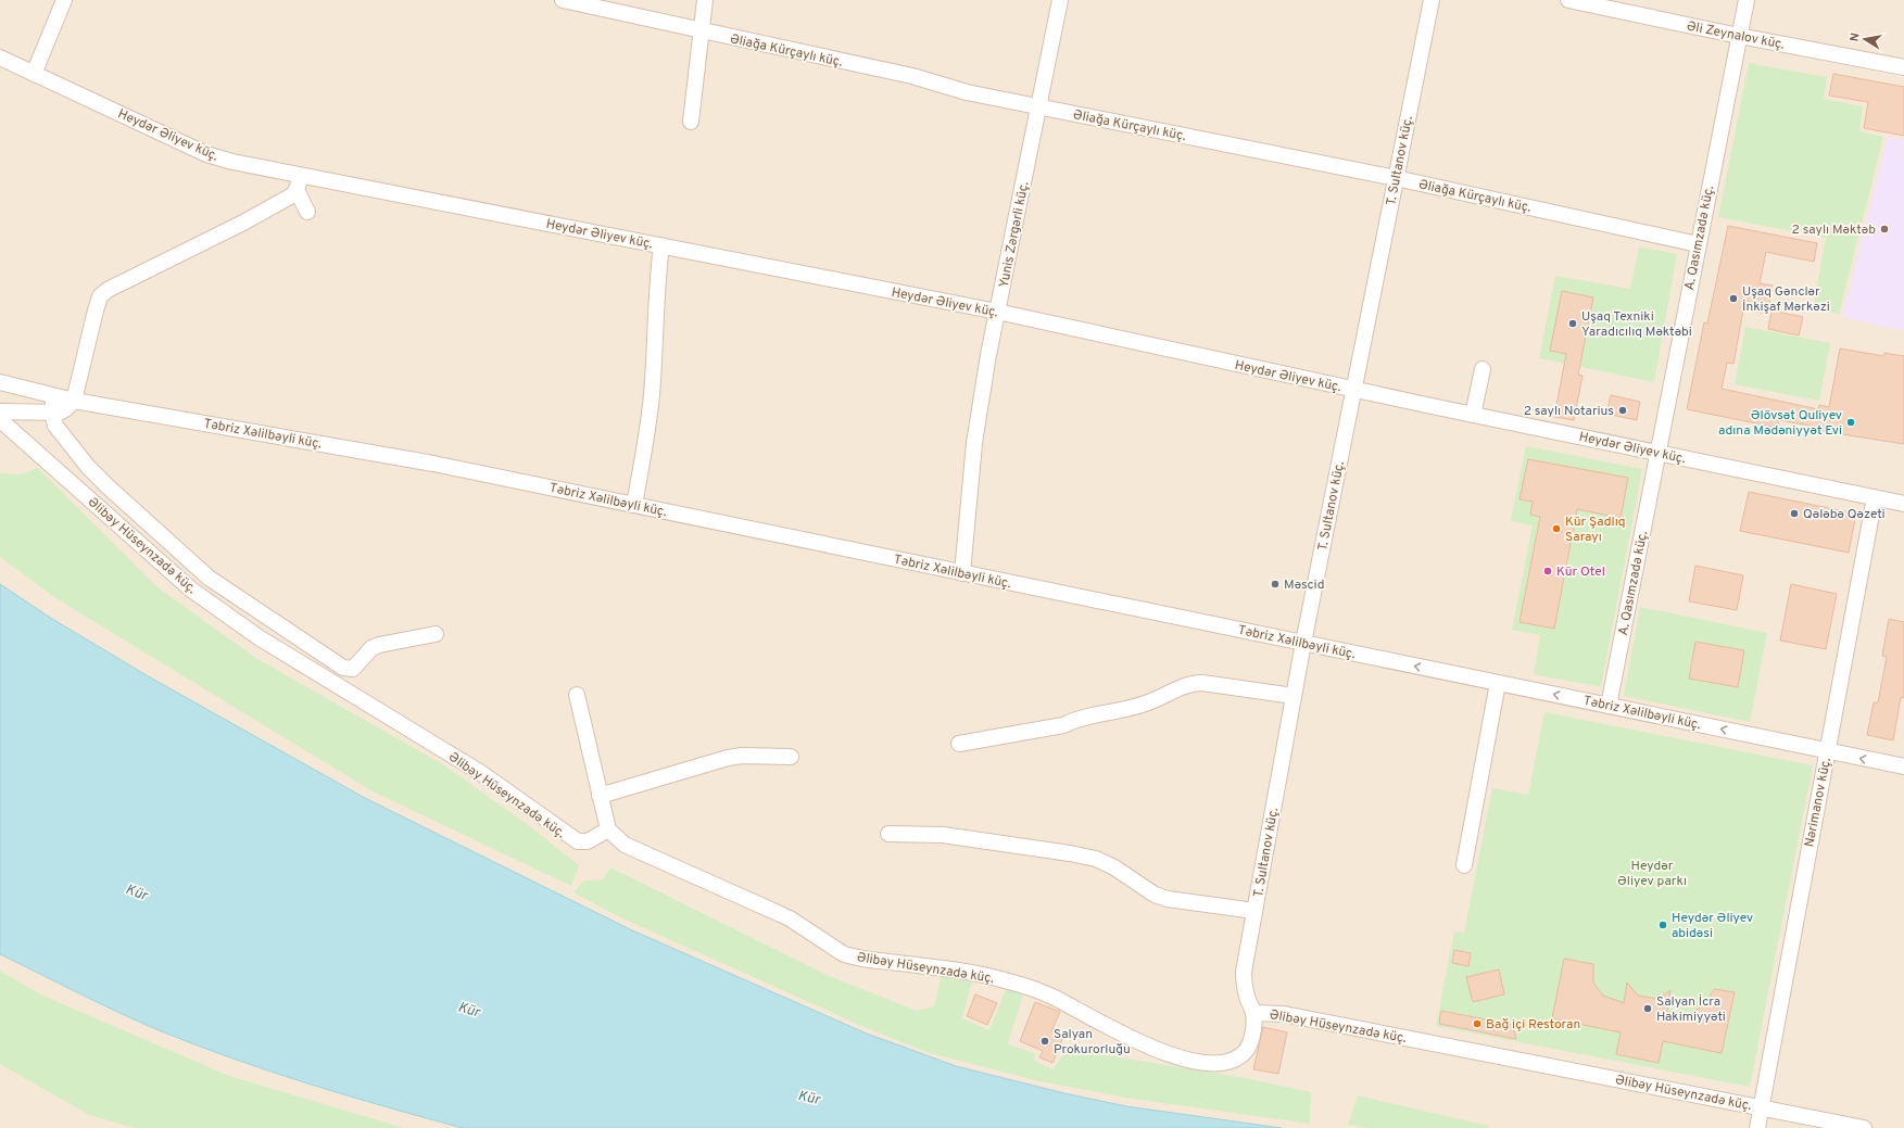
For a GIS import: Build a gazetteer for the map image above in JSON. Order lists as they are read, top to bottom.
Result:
{
  "streets": {
    "street": [
      "Əli Zeynalov küç.",
      "Əliağa Kürçaylı küç.",
      "Heydər Əliyev küç.",
      "T. Sultanov küç.",
      "Yunis Zərgərli küç.",
      "A. Qasımzadə küç.",
      "Təbriz Xəlilbəyli küç.",
      "Əlibəy Hüseynzadə küç.",
      "Nərimanov küç."
    ]
  },
  "crossings": [
    ["Əli Zeynalov küç.", "A. Qasımzadə küç."],
    ["Əliağa Kürçaylı küç.", "T. Sultanov küç."],
    ["Əliağa Kürçaylı küç.", "Yunis Zərgərli küç."],
    ["Əliağa Kürçaylı küç.", "A. Qasımzadə küç."],
    ["Heydər Əliyev küç.", "T. Sultanov küç."],
    ["Heydər Əliyev küç.", "Yunis Zərgərli küç."],
    ["Heydər Əliyev küç.", "A. Qasımzadə küç."],
    ["Heydər Əliyev küç.", "Nərimanov küç."],
    ["T. Sultanov küç.", "Təbriz Xəlilbəyli küç."],
    ["T. Sultanov küç.", "Əlibəy Hüseynzadə küç."],
    ["Yunis Zərgərli küç.", "Təbriz Xəlilbəyli küç."],
    ["A. Qasımzadə küç.", "Təbriz Xəlilbəyli küç."],
    ["Təbriz Xəlilbəyli küç.", "Nərimanov küç."],
    ["Əlibəy Hüseynzadə küç.", "Nərimanov küç."]
  ],
  "water": ["Kür"],
  "parks": ["Heydər Əliyev parkı"],
  "places": [
    "2 saylı Məktəb",
    "Uşaq Gənclər İnkişaf Mərkəzi",
    "Uşaq Texniki Yaradıcılıq Məktəbi",
    "2 saylı Notarius",
    "Əlövsət Quliyev adına Mədəniyyət Evi",
    "Qələbə Qəzeti",
    "Kür Şadlıq Sarayı",
    "Kür Otel",
    "Məscid",
    "Heydər Əliyev abidəsi",
    "Salyan İcra Hakimiyyəti",
    "Bağ içi Restoran",
    "Salyan Prokurorluğu"
  ],
  "north": "left"
}
